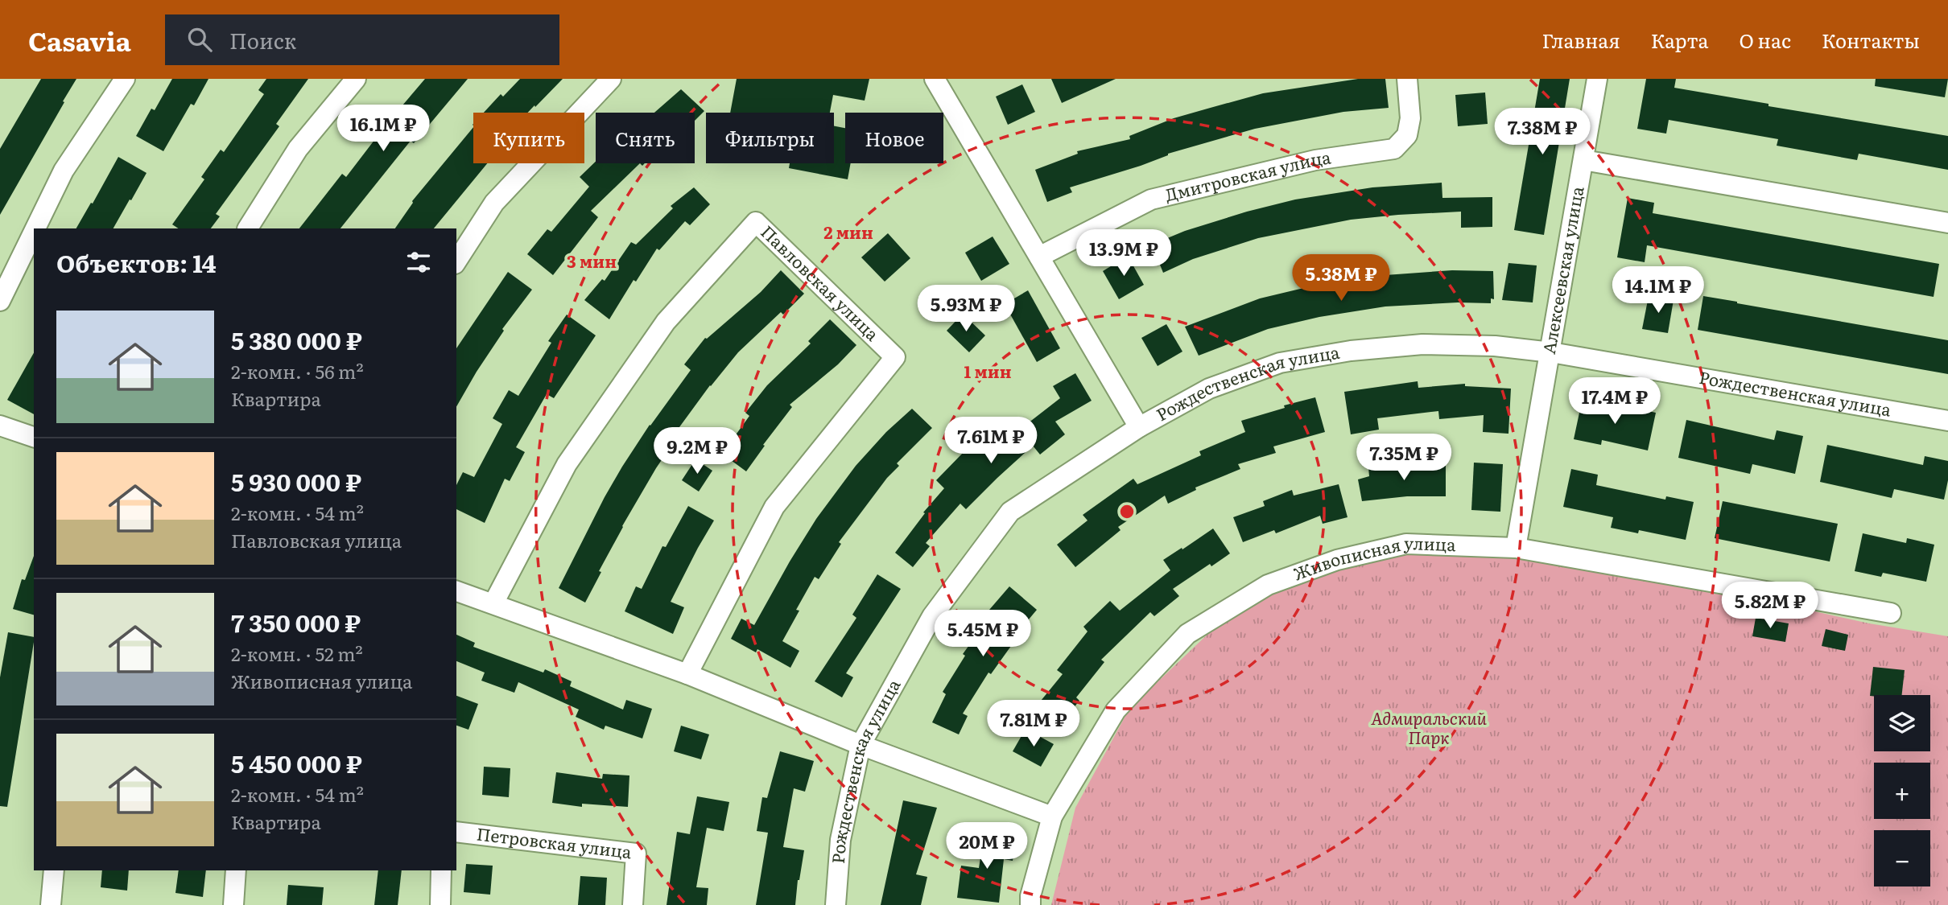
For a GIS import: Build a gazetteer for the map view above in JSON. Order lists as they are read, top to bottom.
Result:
{
  "streets": {
    "street": [
      "Дмитровская улица",
      "Алексеевская улица",
      "Павловская улица",
      "Рождественская улица",
      "Живописная улица",
      "Петровская улица"
    ]
  },
  "crossings": [
    ["Алексеевская улица", "Рождественская улица"],
    ["Алексеевская улица", "Живописная улица"]
  ],
  "parks": ["Адмиральский Парк"],
  "page": {
    "header": "Casavia",
    "search": "Поиск",
    "nav": [
      "Главная",
      "Карта",
      "О нас",
      "Контакты"
    ],
    "price": [
      "16.1M ₽",
      "7.38M ₽",
      "13.9M ₽",
      "5.38M ₽",
      "14.1M ₽",
      "5.93M ₽",
      "17.4M ₽",
      "7.61M ₽",
      "9.2M ₽",
      "7.35M ₽",
      "5.82M ₽",
      "5.45M ₽",
      "7.81M ₽",
      "20M ₽"
    ],
    "chip": [
      "Купить",
      "Снять",
      "Фильтры",
      "Новое"
    ],
    "heading": "Объектов: 14",
    "list": [
      {
        "name": "5 380 000 ₽",
        "note": "2-комн. · 56 m² · Квартира"
      },
      {
        "name": "5 930 000 ₽",
        "note": "2-комн. · 54 m² · Павловская улица"
      },
      {
        "name": "7 350 000 ₽",
        "note": "2-комн. · 52 m² · Живописная улица"
      },
      {
        "name": "5 450 000 ₽",
        "note": "2-комн. · 54 m² · Квартира"
      }
    ],
    "map_buttons": ["+", "−"]
  },
  "rings": ["2 мин", "3 мин", "1 мин"]
}
